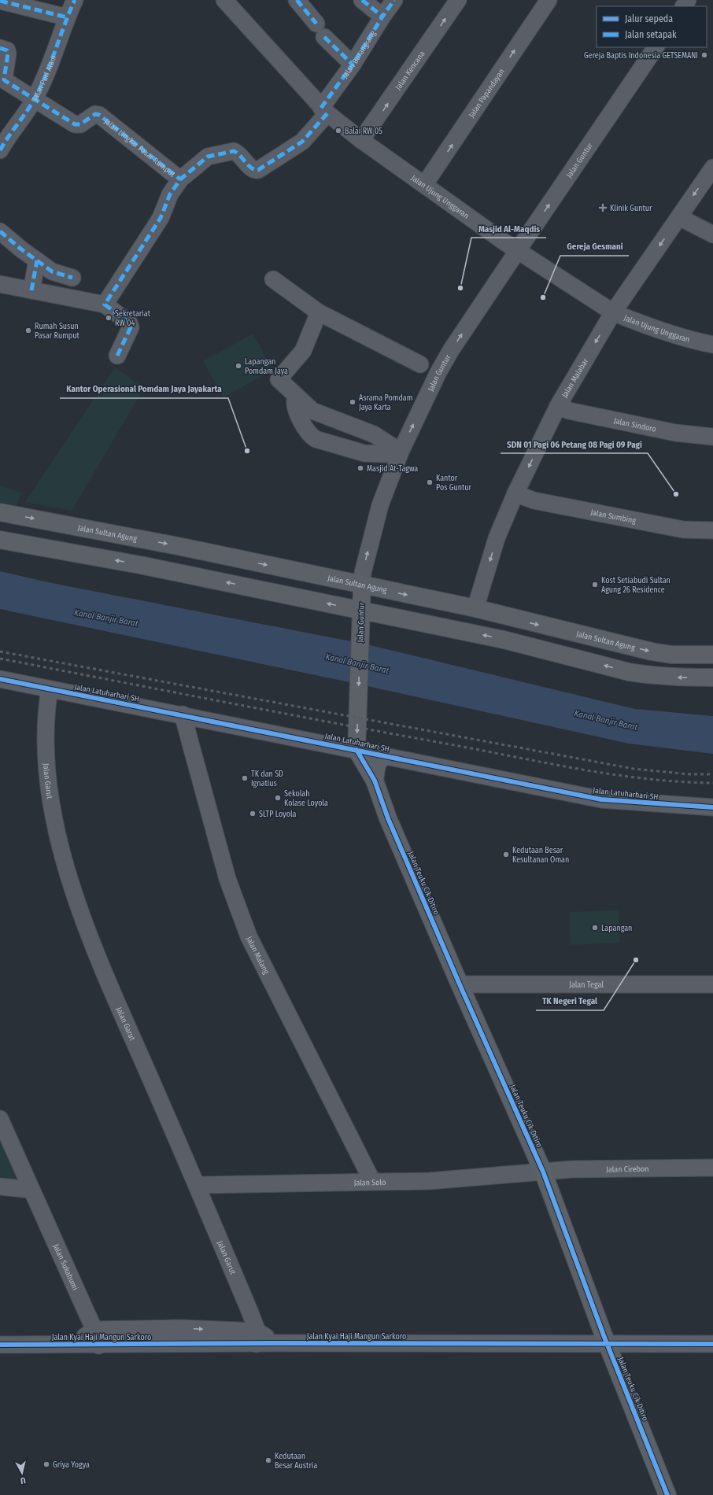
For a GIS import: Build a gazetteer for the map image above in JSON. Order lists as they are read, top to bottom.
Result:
{
  "streets": {
    "main road": ["Jalan Guntur", "Jalan Sultan Agung", "Jalan Teuku Cik Ditiro"],
    "street": [
      "Jalan Burangrang",
      "Jalan Kencana",
      "Jalan Puri Alam",
      "Jalan Papandayan",
      "Jalan Lingkar Pasar Rumput",
      "Jalan Ujung Unggaran",
      "Jalan Malabar",
      "Jalan Sindoro",
      "Jalan Sumbing",
      "Jalan Latuharhari SH",
      "Jalan Garut",
      "Jalan Malang",
      "Jalan Tegal",
      "Jalan Cirebon",
      "Jalan Solo",
      "Jalan Sukabumi",
      "Jalan Kyai Haji Mangun Sarkoro"
    ]
  },
  "crossings": [
    ["Jalan Burangrang", "Jalan Lingkar Pasar Rumput"],
    ["Jalan Burangrang", "Jalan Ujung Unggaran"],
    ["Jalan Kencana", "Jalan Ujung Unggaran"],
    ["Jalan Puri Alam", "Jalan Lingkar Pasar Rumput"],
    ["Jalan Papandayan", "Jalan Ujung Unggaran"],
    ["Jalan Lingkar Pasar Rumput", "Jalan Ujung Unggaran"],
    ["Jalan Guntur", "Jalan Ujung Unggaran"],
    ["Jalan Guntur", "Jalan Sultan Agung"],
    ["Jalan Guntur", "Jalan Latuharhari SH"],
    ["Jalan Guntur", "Jalan Teuku Cik Ditiro"],
    ["Jalan Ujung Unggaran", "Jalan Malabar"],
    ["Jalan Malabar", "Jalan Sindoro"],
    ["Jalan Malabar", "Jalan Sumbing"],
    ["Jalan Malabar", "Jalan Sultan Agung"],
    ["Jalan Latuharhari SH", "Jalan Garut"],
    ["Jalan Latuharhari SH", "Jalan Teuku Cik Ditiro"],
    ["Jalan Latuharhari SH", "Jalan Malang"],
    ["Jalan Garut", "Jalan Solo"],
    ["Jalan Garut", "Jalan Kyai Haji Mangun Sarkoro"],
    ["Jalan Teuku Cik Ditiro", "Jalan Tegal"],
    ["Jalan Teuku Cik Ditiro", "Jalan Cirebon"],
    ["Jalan Teuku Cik Ditiro", "Jalan Solo"],
    ["Jalan Teuku Cik Ditiro", "Jalan Kyai Haji Mangun Sarkoro"],
    ["Jalan Malang", "Jalan Solo"],
    ["Jalan Cirebon", "Jalan Solo"],
    ["Jalan Sukabumi", "Jalan Kyai Haji Mangun Sarkoro"]
  ],
  "one_way": ["Jalan Kencana", "Jalan Papandayan", "Jalan Malabar"],
  "water": ["Kanal Banjir Barat"],
  "places": {
    "other": [
      "Gereja Baptis Indonesia GETSEMANI",
      "Balai RW 05",
      "Masjid Al-Maqdis",
      "Gereja Gesmani",
      "Sekretariat RW 04",
      "Rumah Susun Pasar Rumput",
      "Lapangan Pomdam Jaya",
      "Asrama Pomdam Jaya Karta",
      "Kantor Operasional Pomdam Jaya Jayakarta",
      "Masjid At-Tagwa",
      "Kantor Pos Guntur",
      "SDN 01 Pagi 06 Petang 08 Pagi 09 Pagi",
      "Kost Setiabudi Sultan Agung 26 Residence",
      "TK dan SD Ignatius",
      "Sekolah Kolase Loyola",
      "SLTP Loyola",
      "Kedutaan Besar Kesultanan Oman",
      "Lapangan",
      "TK Negeri Tegal",
      "Kedutaan Besar Austria",
      "Griya Yogya"
    ],
    "health": ["Klinik Guntur"]
  },
  "legend": ["Jalur sepeda", "Jalan setapak"],
  "north": "bottom"
}
